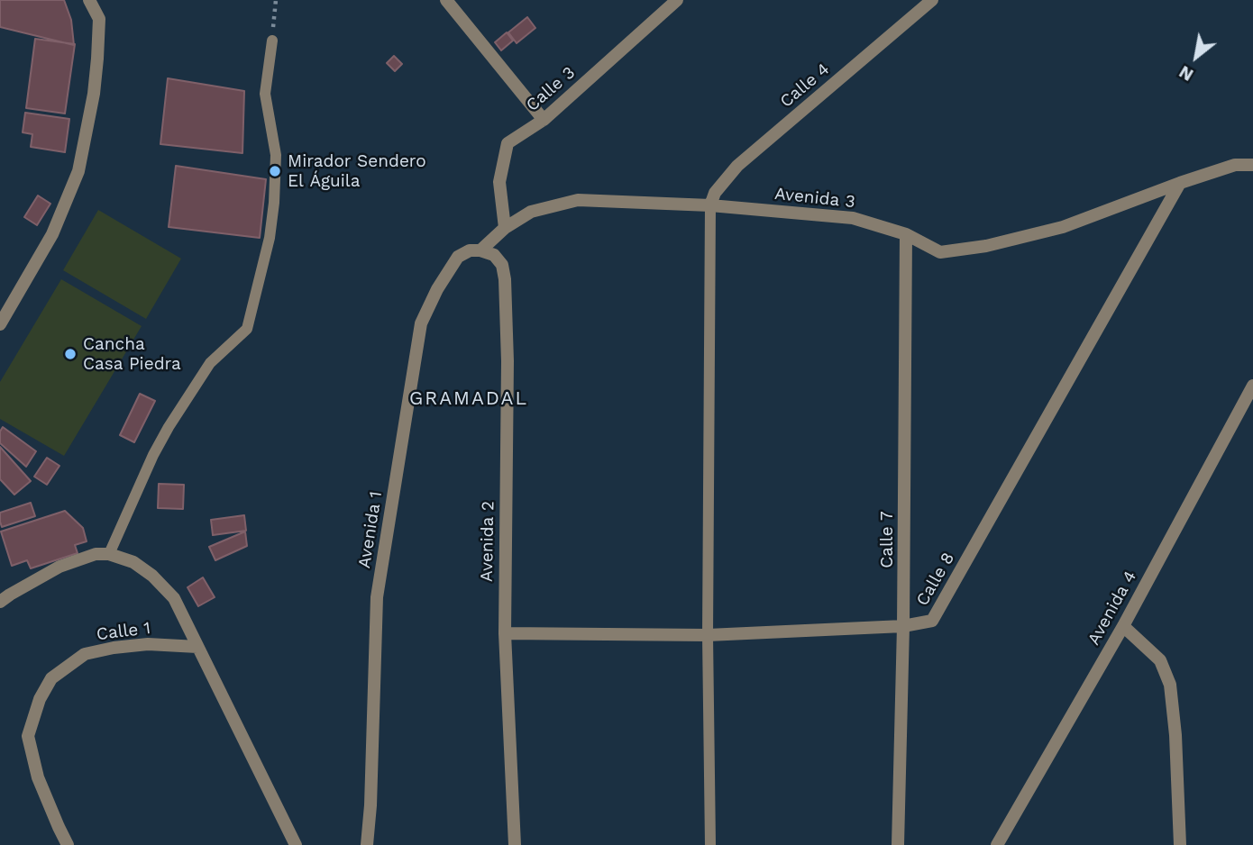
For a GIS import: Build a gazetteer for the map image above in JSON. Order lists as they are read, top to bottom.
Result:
{
  "streets": {
    "street": [
      "Calle 4",
      "Calle 3",
      "Avenida 3",
      "Avenida 1",
      "Calle 7",
      "Avenida 2",
      "Calle 8",
      "Avenida 4",
      "Calle 1"
    ]
  },
  "crossings": [
    ["Calle 4", "Avenida 3"],
    ["Calle 3", "Avenida 3"],
    ["Avenida 3", "Avenida 1"],
    ["Avenida 3", "Calle 7"],
    ["Avenida 3", "Avenida 2"],
    ["Avenida 3", "Calle 8"],
    ["Avenida 1", "Avenida 2"],
    ["Calle 7", "Calle 8"],
    ["Avenida 2", "Calle 8"]
  ],
  "districts": ["GRAMADAL"],
  "places": ["Mirador Sendero El Águila", "Cancha Casa Piedra"],
  "north": "bottom left"
}
